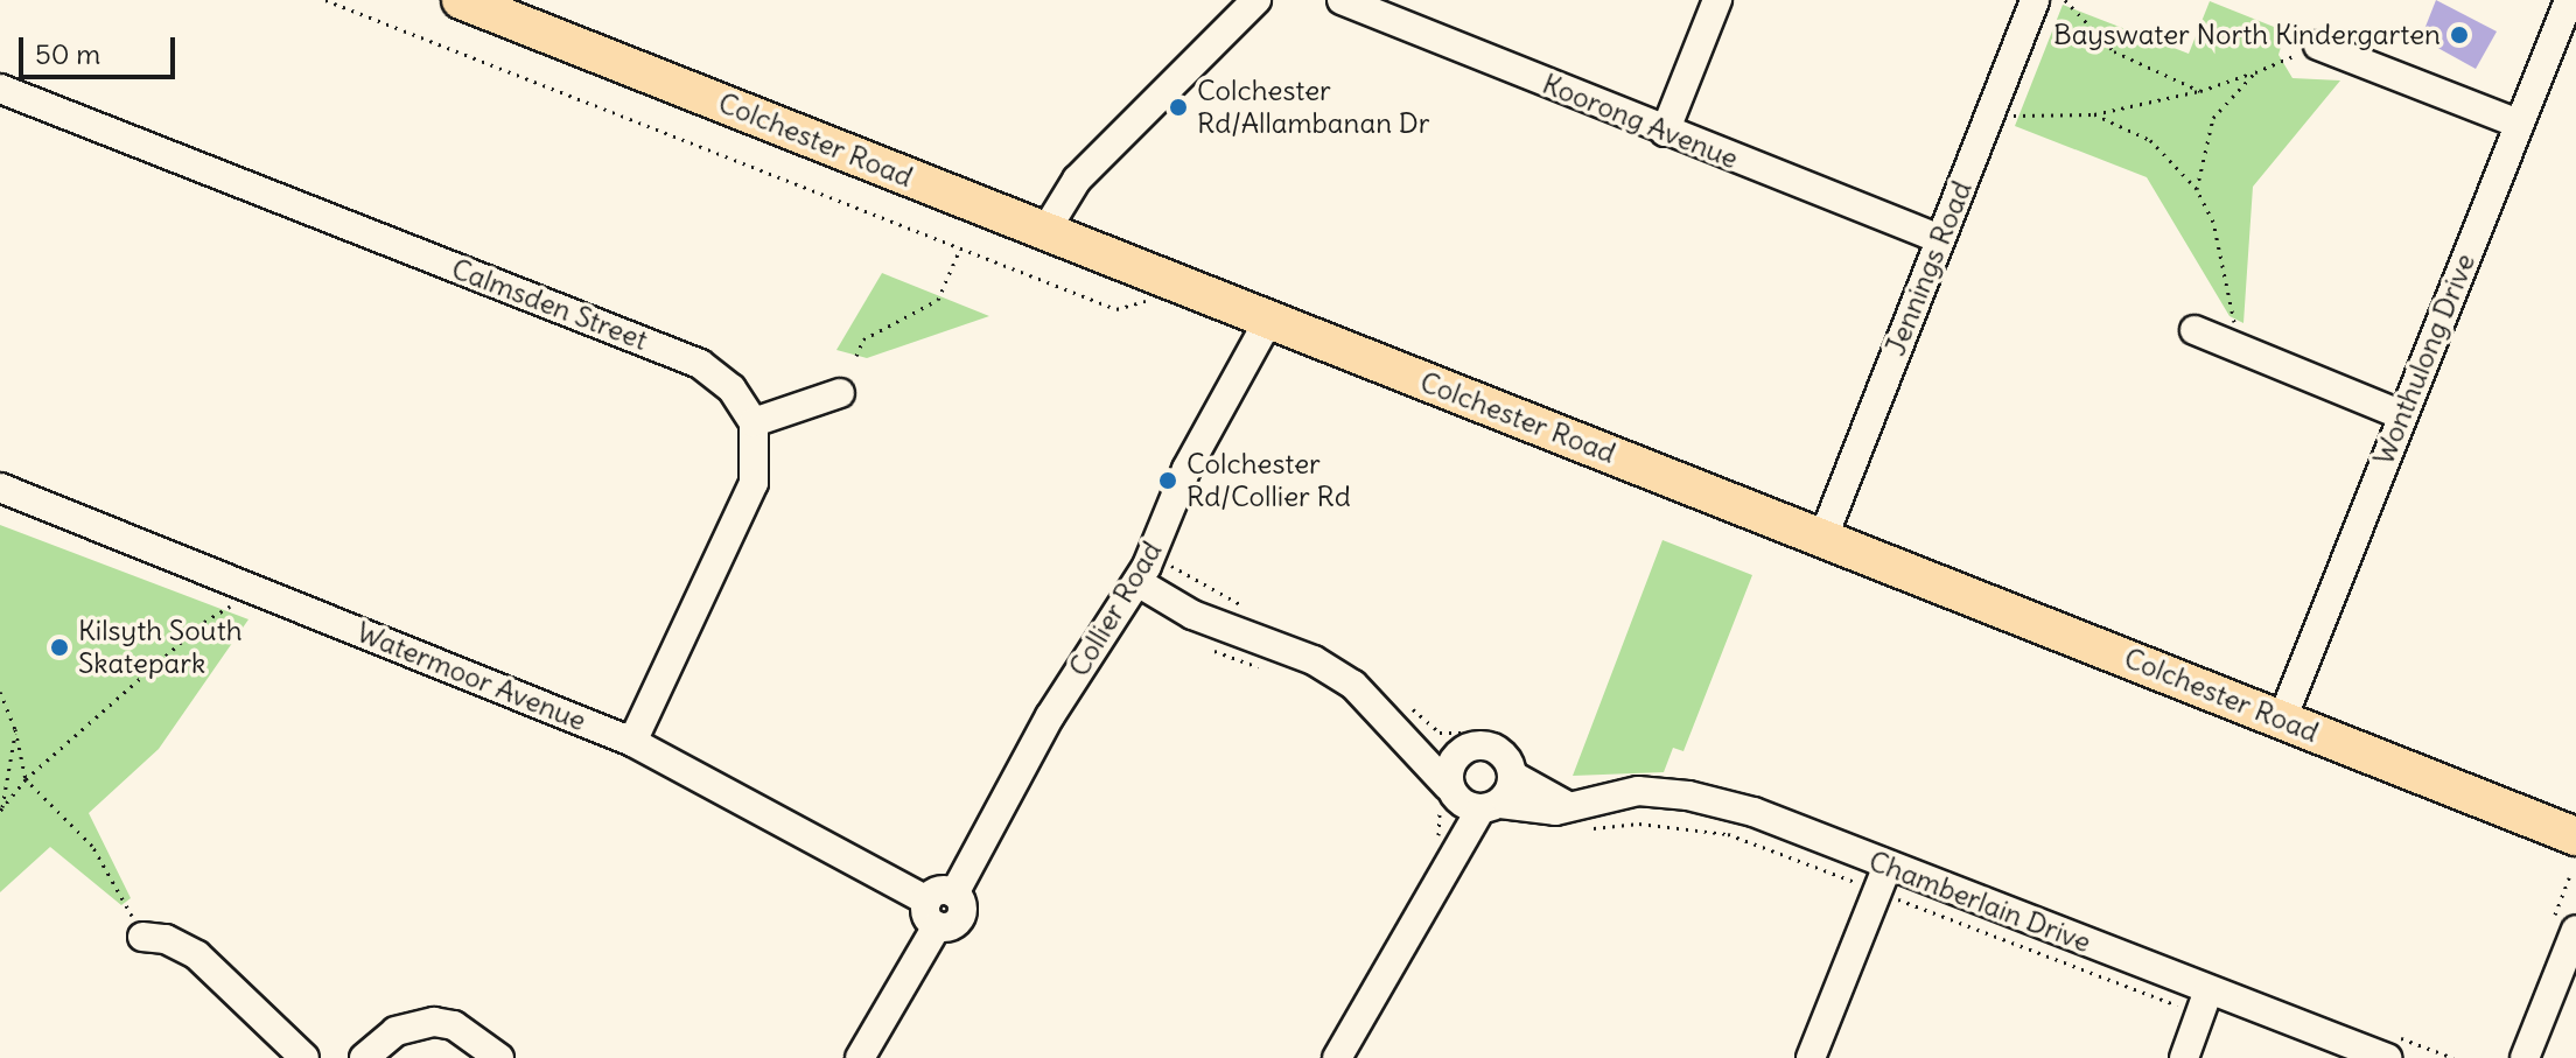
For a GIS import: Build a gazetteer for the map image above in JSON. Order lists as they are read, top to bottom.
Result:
{
  "streets": {
    "main road": ["Colchester Road"],
    "street": [
      "Koorong Avenue",
      "Jennings Road",
      "Calmsden Street",
      "Wonthulong Drive",
      "Collier Road",
      "Watermoor Avenue",
      "Chamberlain Drive"
    ]
  },
  "crossings": [
    ["Koorong Avenue", "Jennings Road"],
    ["Colchester Road", "Jennings Road"],
    ["Colchester Road", "Wonthulong Drive"],
    ["Colchester Road", "Collier Road"],
    ["Collier Road", "Watermoor Avenue"]
  ],
  "places": [
    "Bayswater North Kindergarten",
    "Colchester Rd/Allambanan Dr",
    "Colchester Rd/Collier Rd",
    "Kilsyth South Skatepark"
  ],
  "scale_bar": "50 m"
}
